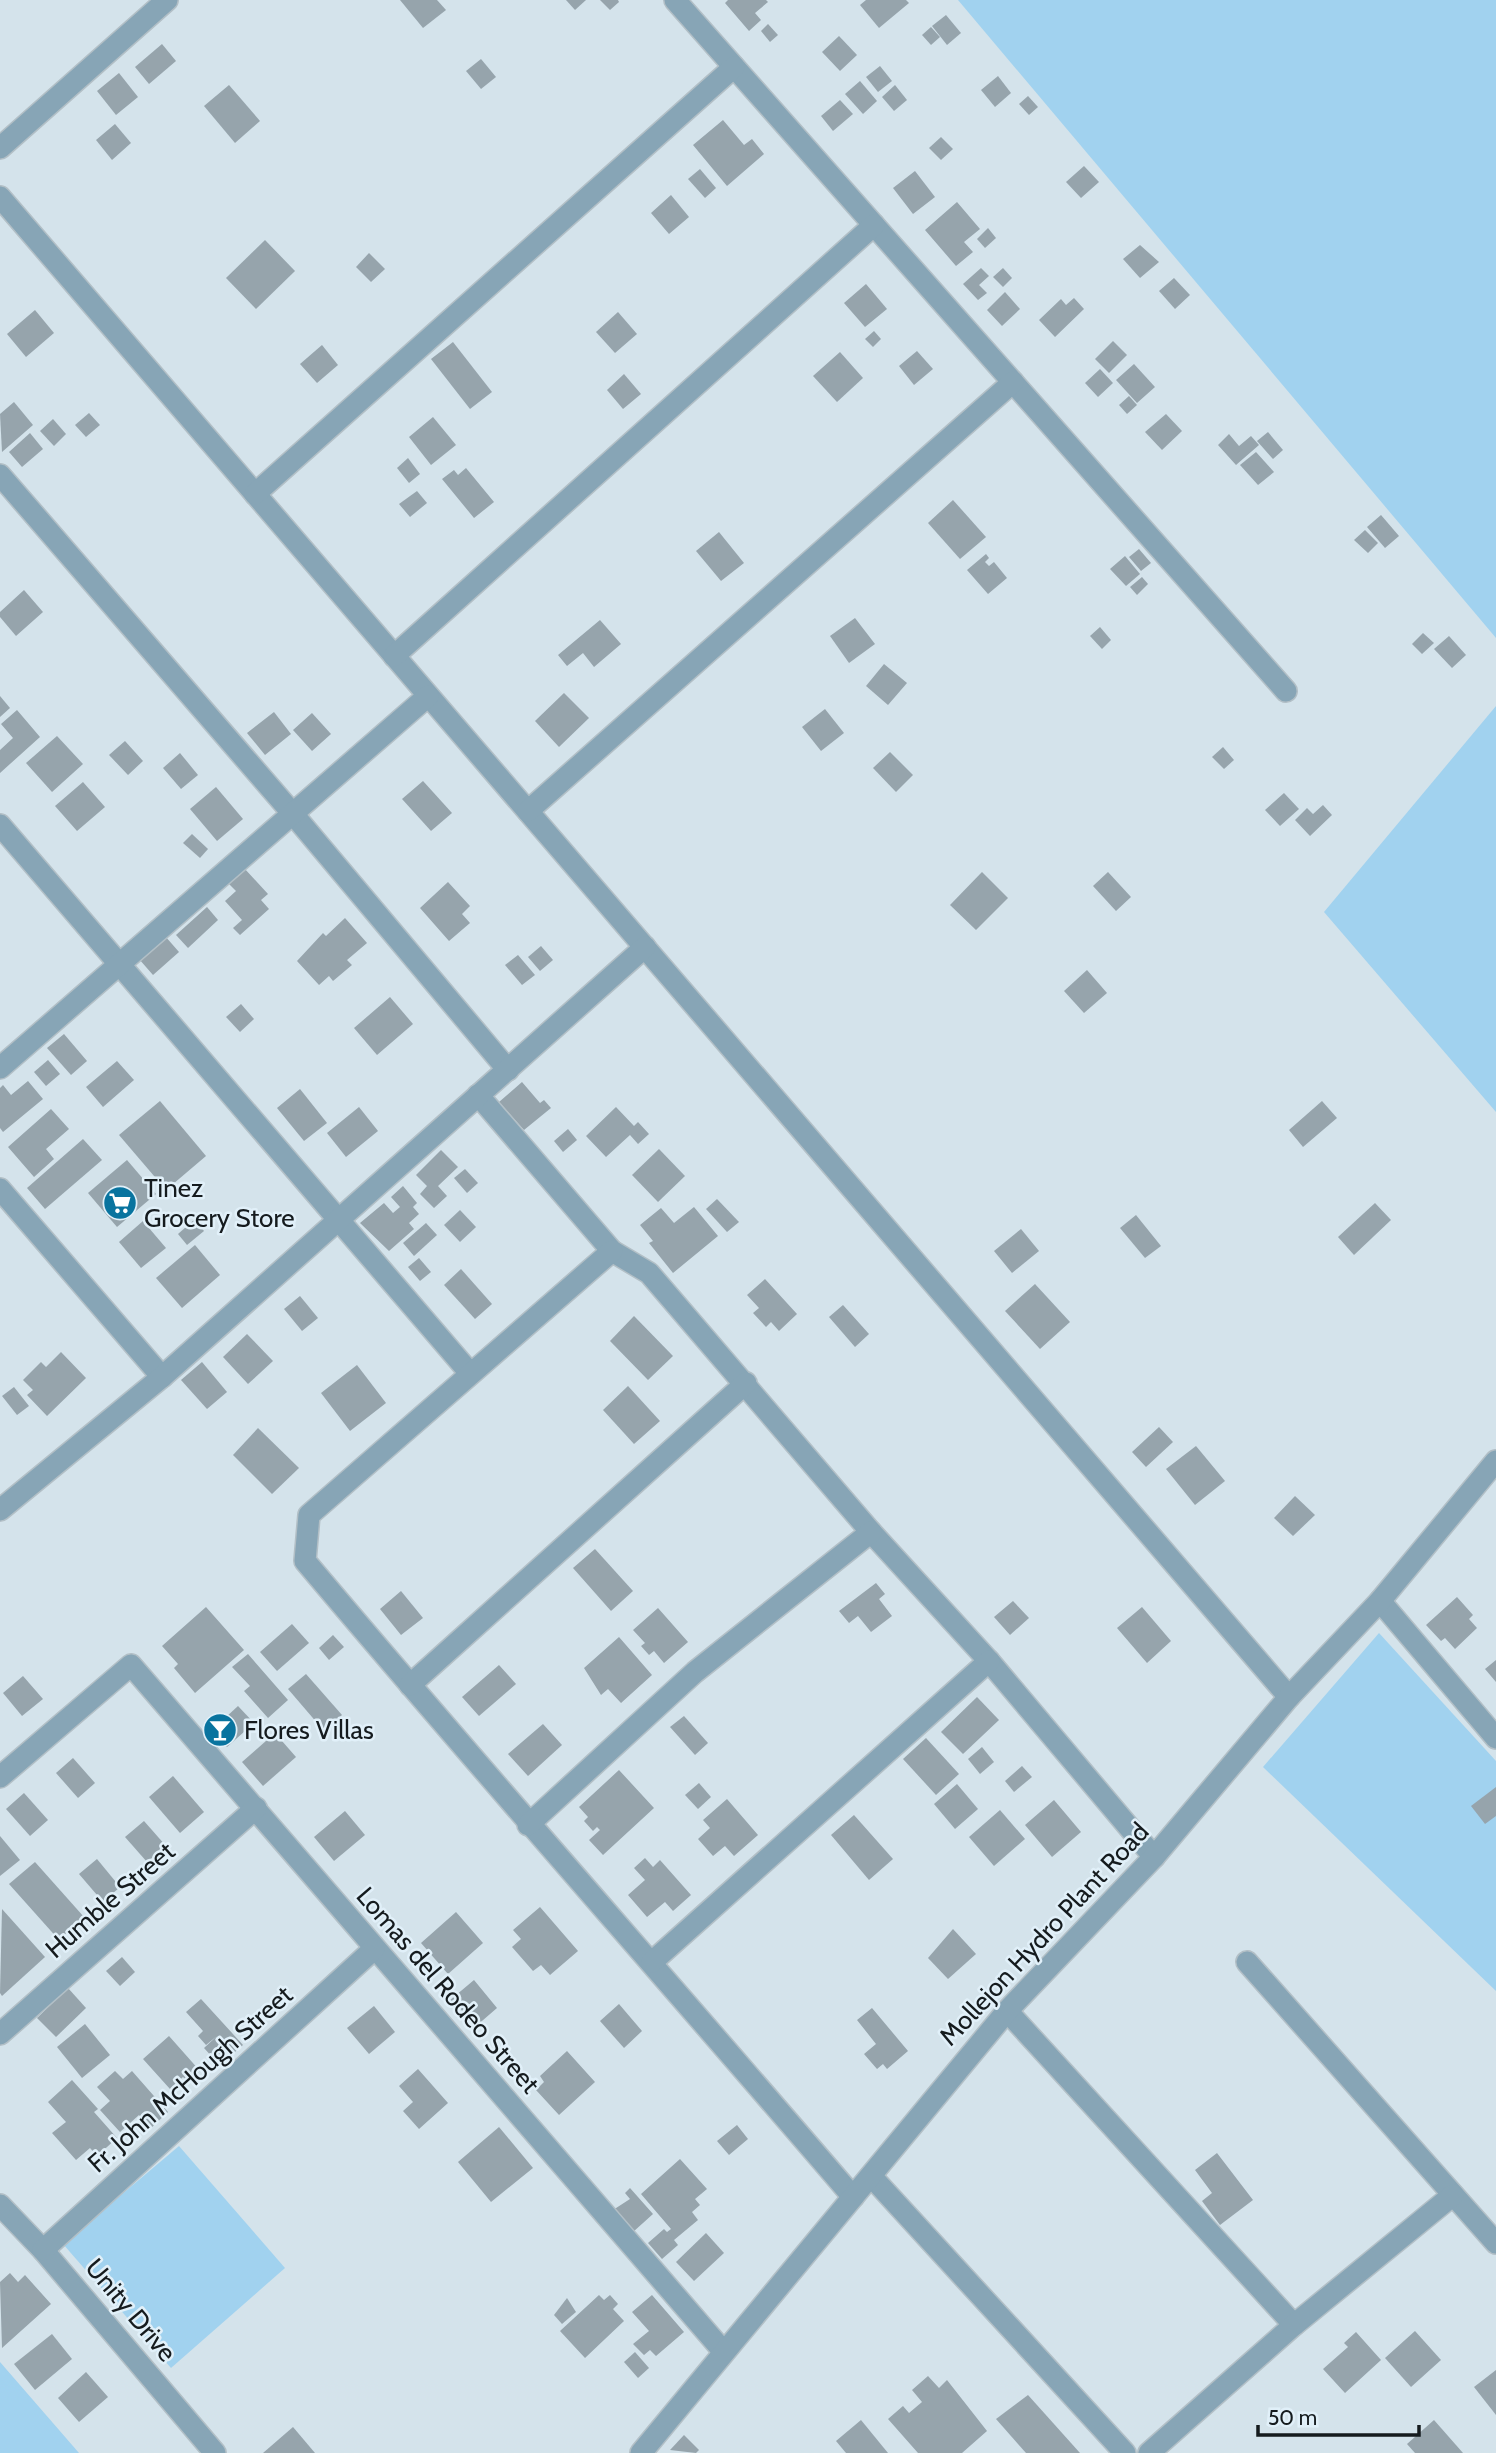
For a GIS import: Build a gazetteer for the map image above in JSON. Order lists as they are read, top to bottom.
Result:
{
  "streets": {
    "street": [
      "Humble Street",
      "Mollejon Hydro Plant Road",
      "Lomas del Rodeo Street",
      "Fr. John McHough Street",
      "Unity Drive"
    ]
  },
  "crossings": [
    ["Humble Street", "Lomas del Rodeo Street"],
    ["Mollejon Hydro Plant Road", "Lomas del Rodeo Street"],
    ["Lomas del Rodeo Street", "Fr. John McHough Street"],
    ["Fr. John McHough Street", "Unity Drive"]
  ],
  "places": {
    "supermarket": ["Tinez Grocery Store"],
    "bar": ["Flores Villas"]
  },
  "scale_bar": "50 m"
}
